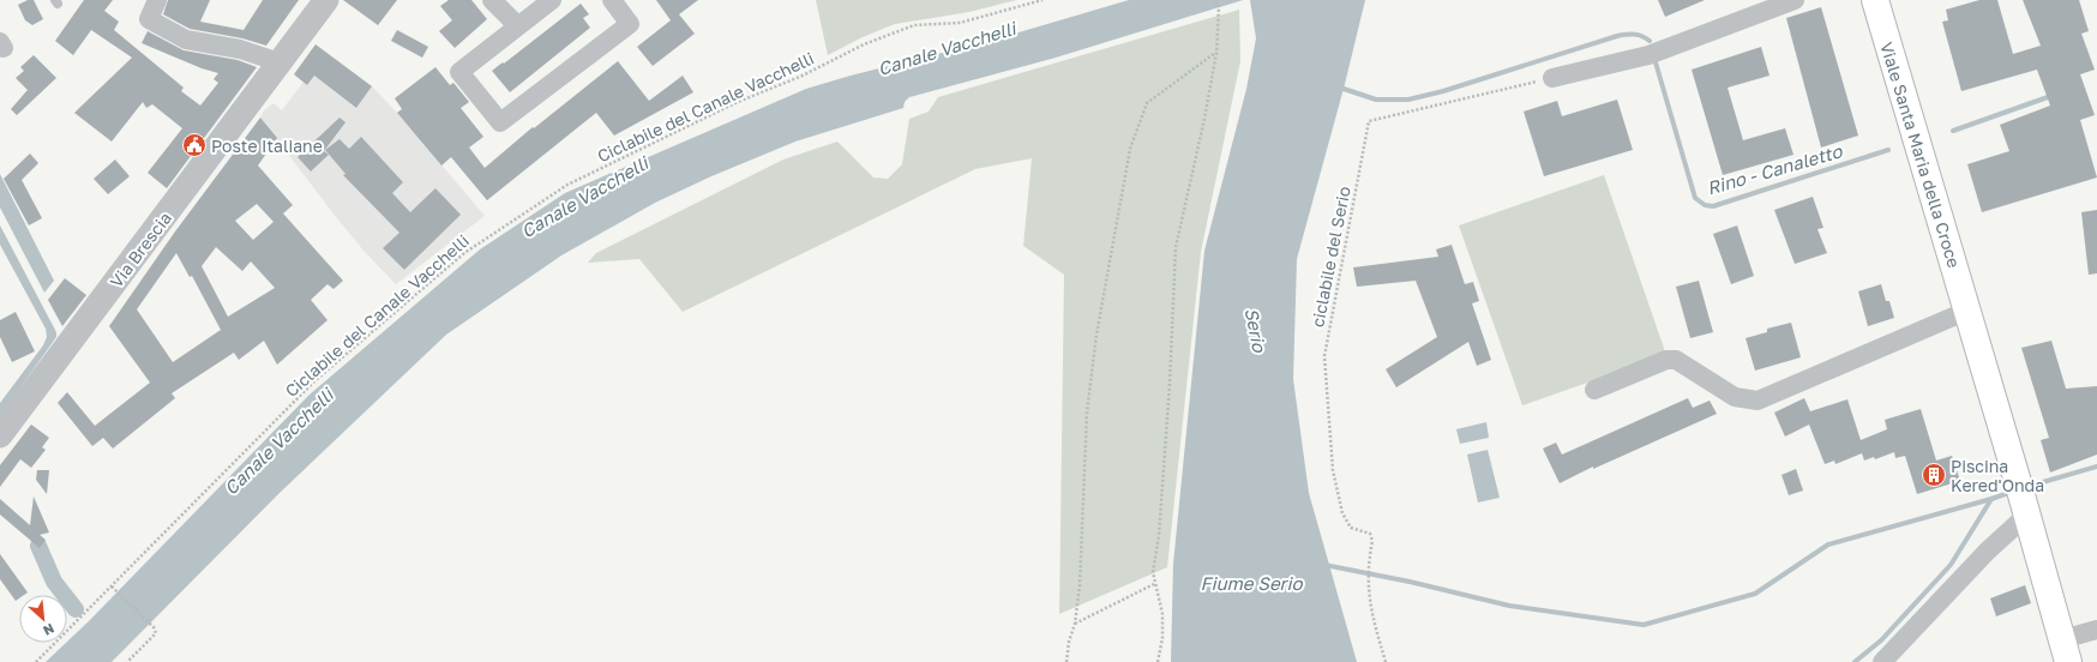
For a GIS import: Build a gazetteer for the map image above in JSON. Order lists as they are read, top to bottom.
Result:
{
  "streets": {
    "main road": ["Viale Santa Maria della Croce"],
    "street": ["Via Brescia"],
    "path": ["Ciclabile del Canale Vacchelli", "ciclabile del Serio"]
  },
  "water": [
    "Canale Vacchelli",
    "Rino - Canaletto",
    "Serio",
    "Fiume Serio"
  ],
  "places": {
    "public building": ["Poste Italiane"],
    "building": ["Piscina Kered'Onda"]
  },
  "north": "bottom right"
}
